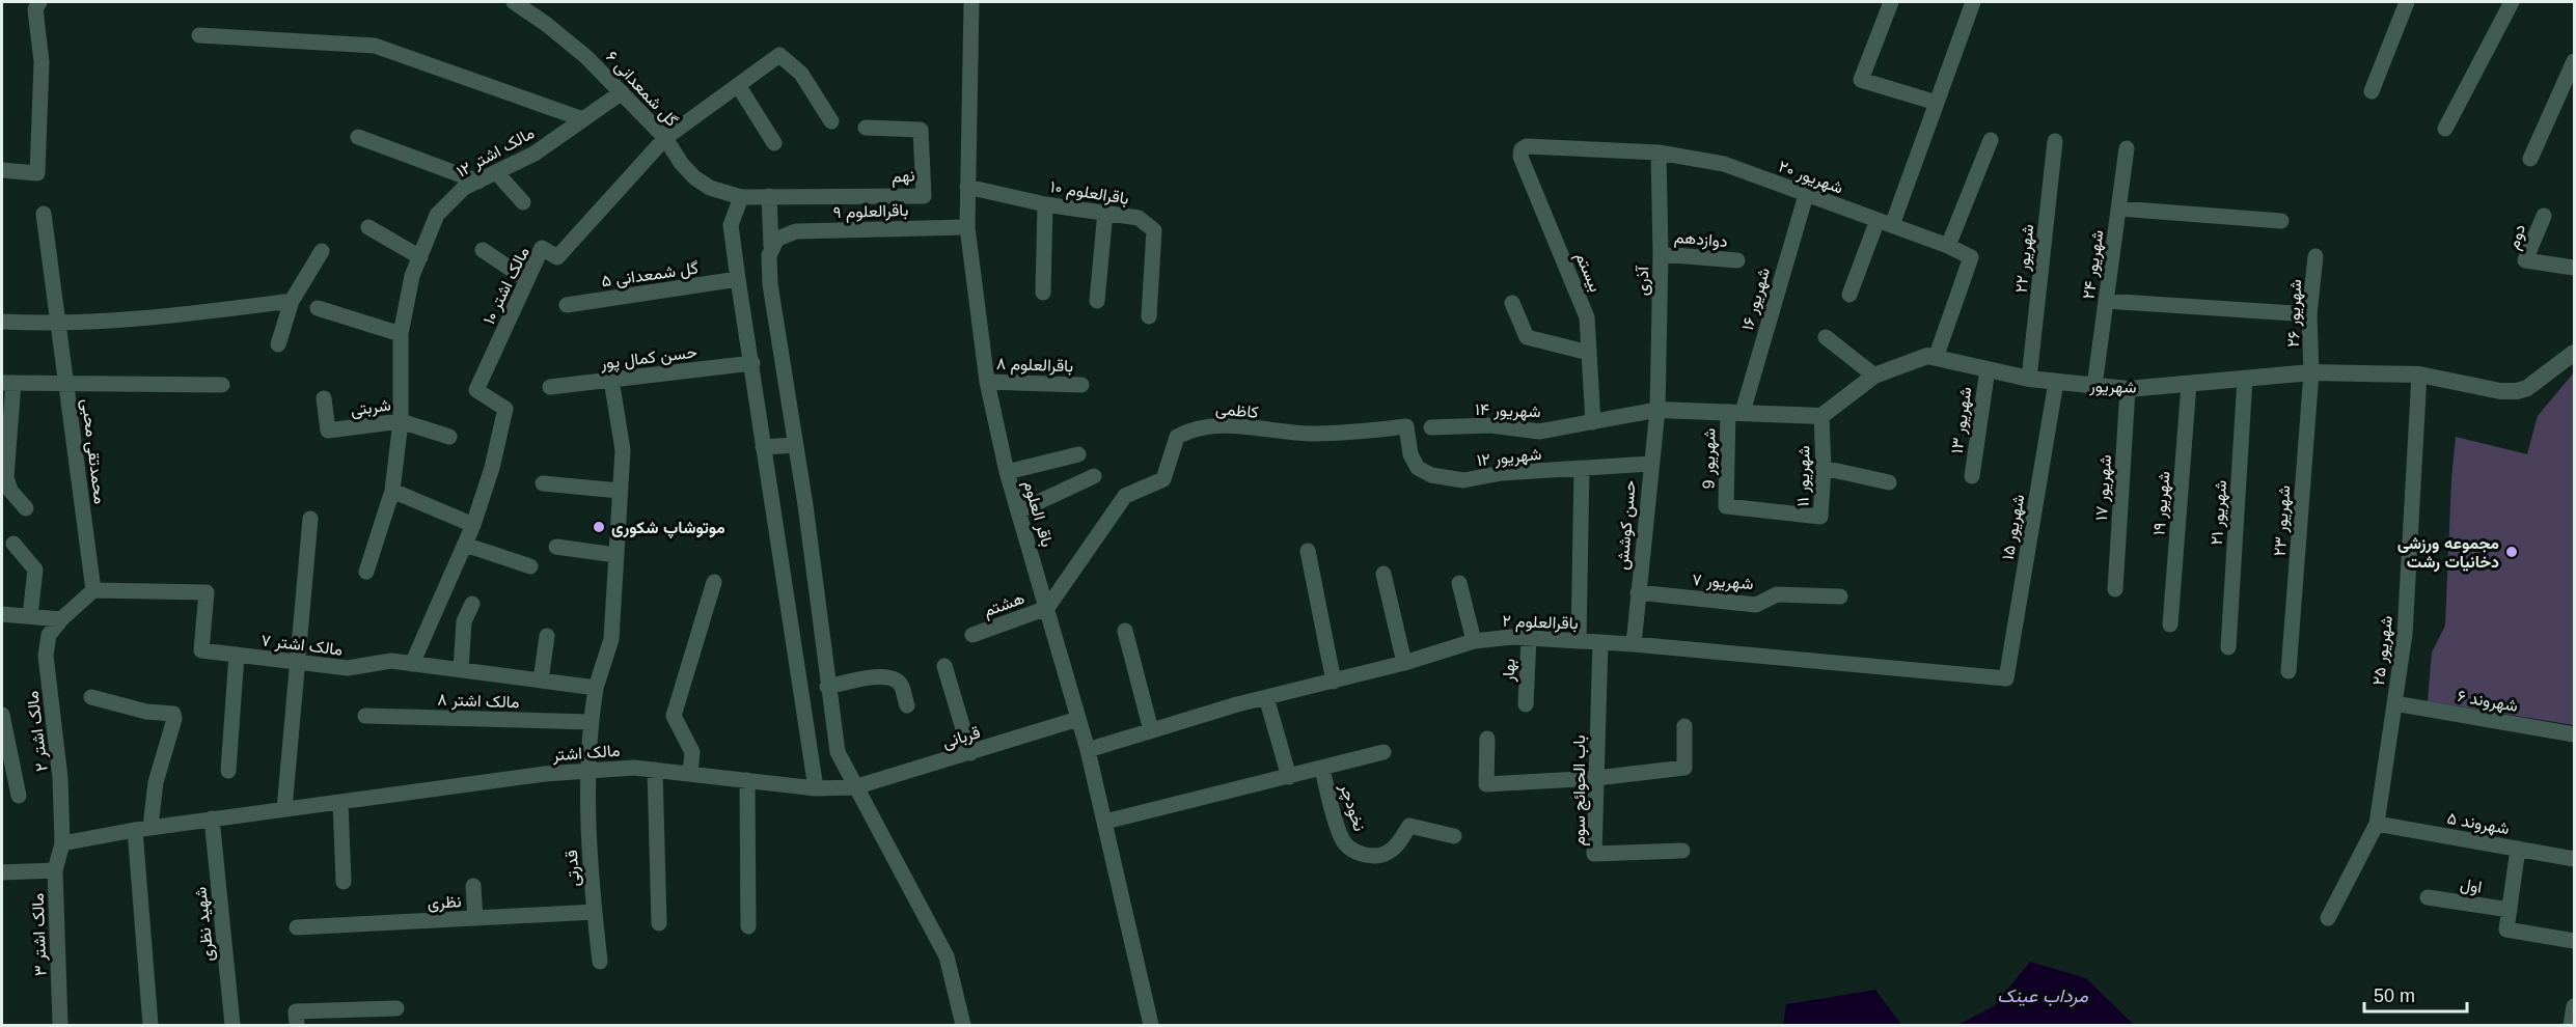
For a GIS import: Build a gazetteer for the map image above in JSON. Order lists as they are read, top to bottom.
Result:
{
  "streets": {
    "street": [
      "گل شمعدانی ۶",
      "مالک اشتر ۱۲",
      "نهم",
      "شهریور ۲۰",
      "باقرالعلوم ۱۰",
      "باقرالعلوم ۹",
      "دوم",
      "دوازدهم",
      "شهریور ۲۲",
      "شهریور ۲۴",
      "بیستم",
      "گل شمعدانی ۵",
      "آذری",
      "مالک اشتر ۱۰",
      "شهریور ۱۶",
      "شهریور ۲۶",
      "حسن کمال پور",
      "باقرالعلوم ۸",
      "شهریور",
      "شربتی",
      "کاظمی",
      "شهریور ۱۴",
      "شهریور ۱۳",
      "محمدتقی محبی",
      "شهریور ۱۲",
      "شهریور 9",
      "شهریور ۱۱",
      "شهریور ۱۷",
      "شهریور ۱۹",
      "شهریور ۲۱",
      "باقر العلوم",
      "شهریور ۲۳",
      "حسن کوشش",
      "شهریور ۱۵",
      "شهریور ۷",
      "هشتم",
      "باقرالعلوم ۲",
      "مالک اشتر ۷",
      "شهریور ۲۵",
      "بهار",
      "مالک اشتر ۸",
      "شهروند ۶",
      "مالک اشتر ۲",
      "قربانی",
      "مالک اشتر",
      "باب الحوائج سوم",
      "نخودچر",
      "شهروند ۵",
      "قدرتی",
      "اول",
      "نظری",
      "شهید نظری",
      "مالک اشتر ۳"
    ]
  },
  "crossings": [
    ["گل شمعدانی ۶", "مالک اشتر ۱۲"],
    ["گل شمعدانی ۶", "نهم"],
    ["گل شمعدانی ۶", "مالک اشتر ۱۰"],
    ["مالک اشتر ۱۲", "شربتی"],
    ["شهریور ۲۰", "بیستم"],
    ["شهریور ۲۰", "آذری"],
    ["شهریور ۲۰", "شهریور ۱۶"],
    ["شهریور ۲۰", "شهریور"],
    ["باقرالعلوم ۱۰", "باقر العلوم"],
    ["باقرالعلوم ۹", "باقر العلوم"],
    ["دوازدهم", "آذری"],
    ["شهریور ۲۲", "شهریور"],
    ["شهریور ۲۴", "شهریور"],
    ["بیستم", "شهریور ۱۴"],
    ["آذری", "شهریور ۱۴"],
    ["آذری", "حسن کوشش"],
    ["مالک اشتر ۱۰", "مالک اشتر ۷"],
    ["شهریور ۱۶", "شهریور 9"],
    ["شهریور ۲۶", "شهریور"],
    ["شهریور ۲۶", "شهریور ۲۳"],
    ["باقرالعلوم ۸", "باقر العلوم"],
    ["شهریور", "شهریور ۱۳"],
    ["شهریور", "شهریور ۱۱"],
    ["شهریور", "شهریور ۱۷"],
    ["شهریور", "شهریور ۱۹"],
    ["شهریور", "شهریور ۲۱"],
    ["شهریور", "شهریور ۲۳"],
    ["شهریور", "شهریور ۱۵"],
    ["شهریور", "شهریور ۲۵"],
    ["کاظمی", "شهریور ۱۲"],
    ["کاظمی", "باقر العلوم"],
    ["کاظمی", "هشتم"],
    ["شهریور ۱۴", "حسن کوشش"],
    ["محمدتقی محبی", "مالک اشتر ۷"],
    ["شهریور ۱۲", "حسن کوشش"],
    ["شهریور 9", "شهریور ۱۱"],
    ["باقر العلوم", "هشتم"],
    ["باقر العلوم", "باقرالعلوم ۲"],
    ["باقر العلوم", "قربانی"],
    ["حسن کوشش", "شهریور ۷"],
    ["حسن کوشش", "باقرالعلوم ۲"],
    ["شهریور ۱۵", "باقرالعلوم ۲"],
    ["باقرالعلوم ۲", "بهار"],
    ["باقرالعلوم ۲", "باب الحوائج سوم"],
    ["شهریور ۲۵", "شهروند ۶"],
    ["شهریور ۲۵", "شهروند ۵"],
    ["مالک اشتر ۲", "مالک اشتر"],
    ["مالک اشتر ۲", "مالک اشتر ۳"],
    ["قربانی", "مالک اشتر"],
    ["مالک اشتر", "قدرتی"],
    ["مالک اشتر", "شهید نظری"],
    ["مالک اشتر", "مالک اشتر ۳"],
    ["قدرتی", "نظری"]
  ],
  "water": ["مرداب عینک"],
  "places": ["موتوشاپ شکوری", "مجموعه ورزشی دخانیات رشت"],
  "scale_bar": "50 m"
}
